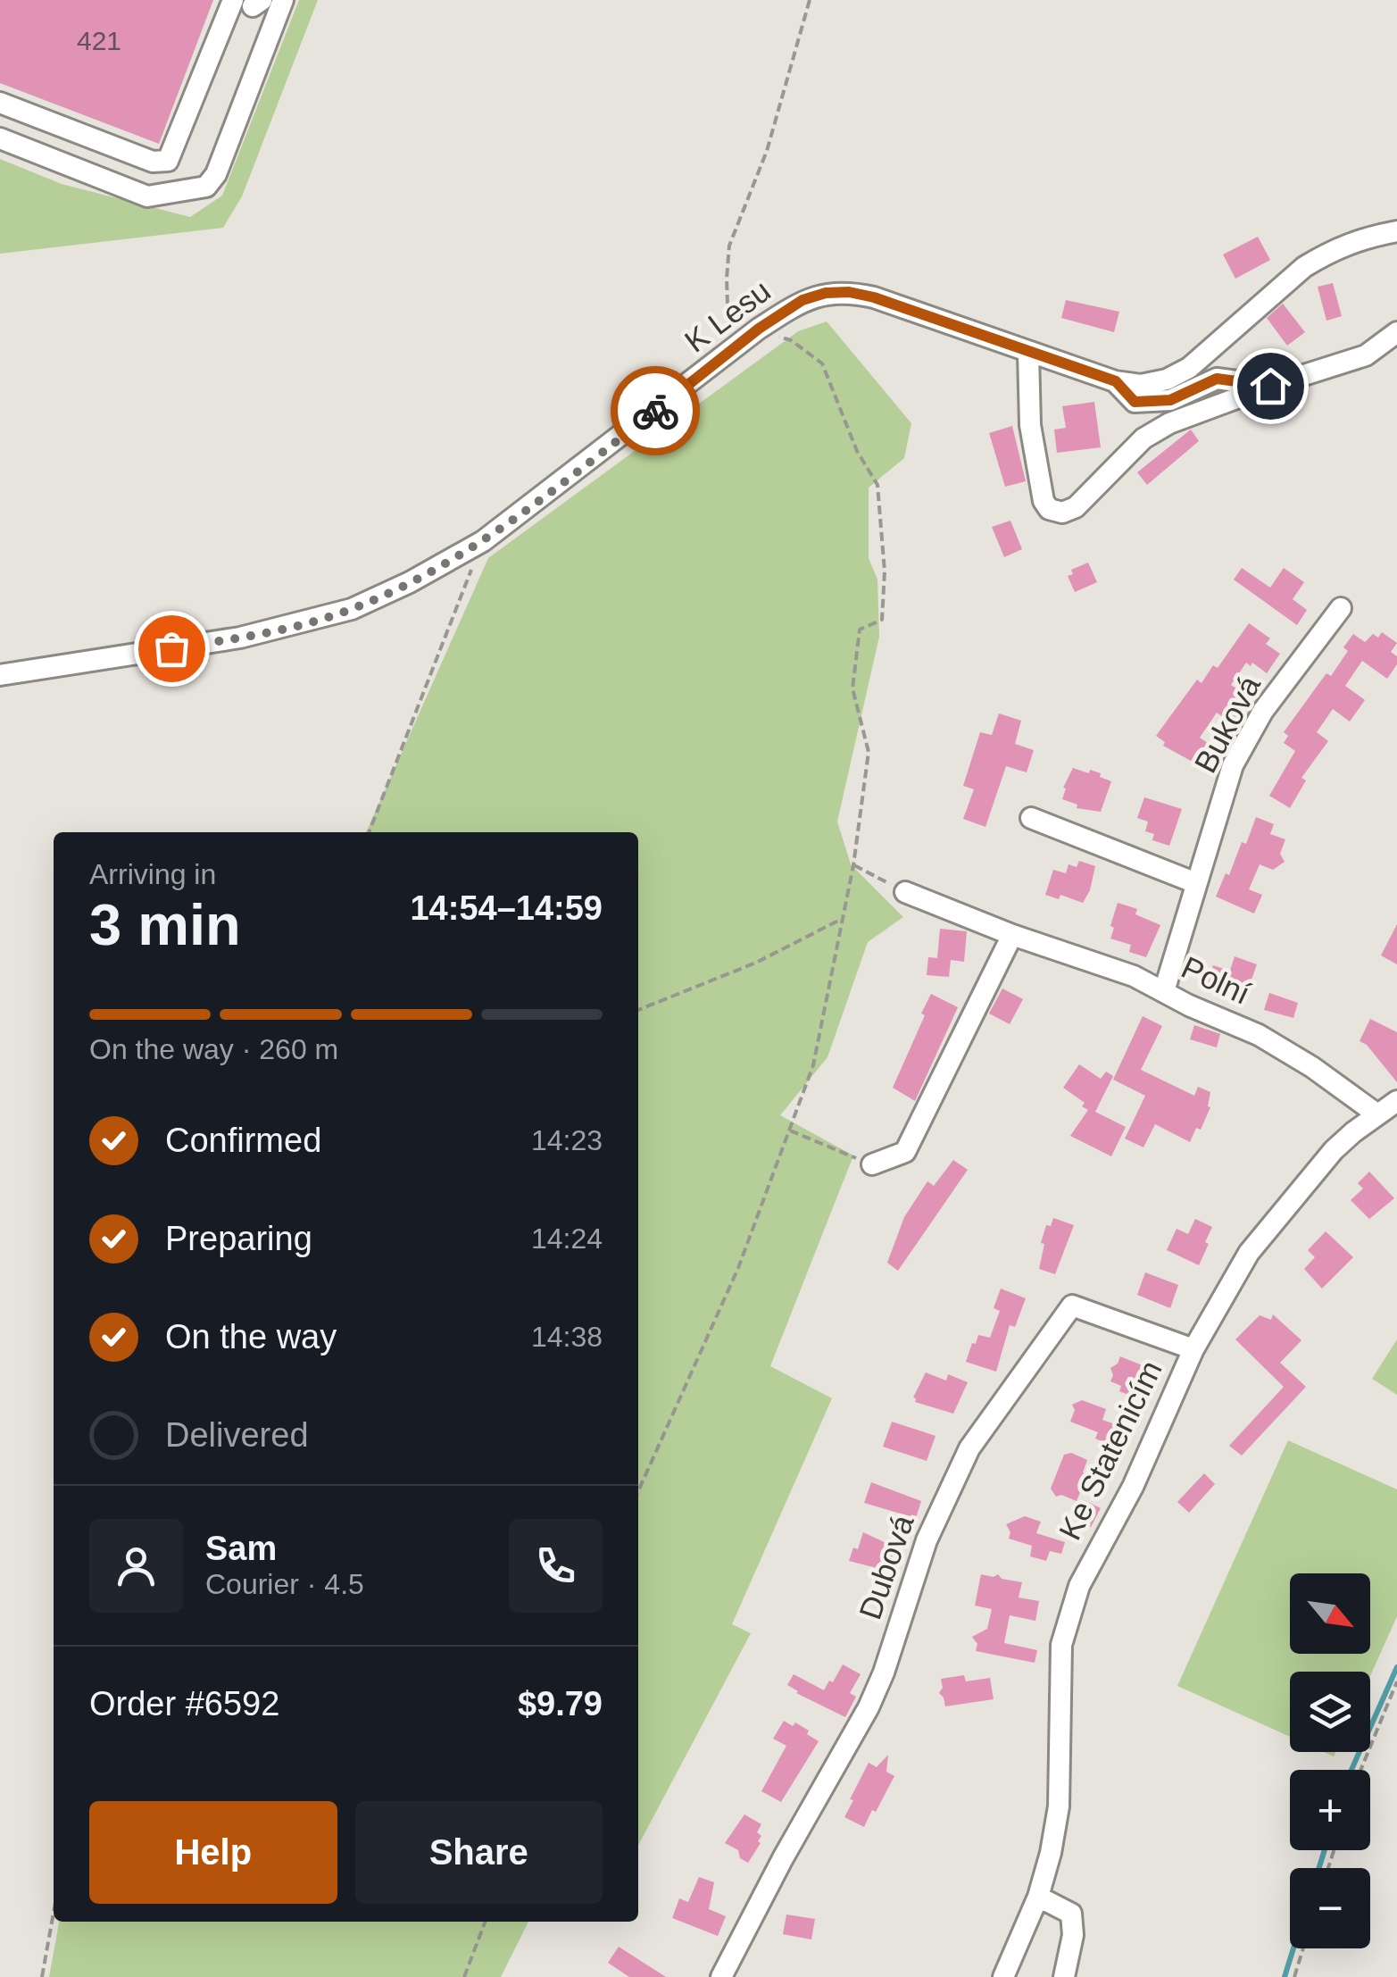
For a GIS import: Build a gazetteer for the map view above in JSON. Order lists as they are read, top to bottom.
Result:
{
  "streets": {
    "street": [
      "K Lesu",
      "Buková",
      "Polní",
      "Ke Statenicím",
      "Dubová"
    ]
  },
  "crossings": [
    ["Buková", "Polní"],
    ["Polní", "Ke Statenicím"],
    ["Ke Statenicím", "Dubová"]
  ],
  "house_numbers": ["421"],
  "north": "bottom right",
  "page": {
    "heading": ["3 min", "Arriving in", "14:54–14:59"],
    "panel": [
      "Sam",
      "Courier · 4.5",
      "Order #6592",
      "$9.79"
    ],
    "bar": "On the way · 260 m",
    "list": [
      ["Confirmed", "14:23"],
      ["Preparing", "14:24"],
      ["On the way", "14:38"],
      "Delivered"
    ],
    "map_buttons": ["+", "−"],
    "buttons": ["Help", "Share"]
  }
}
